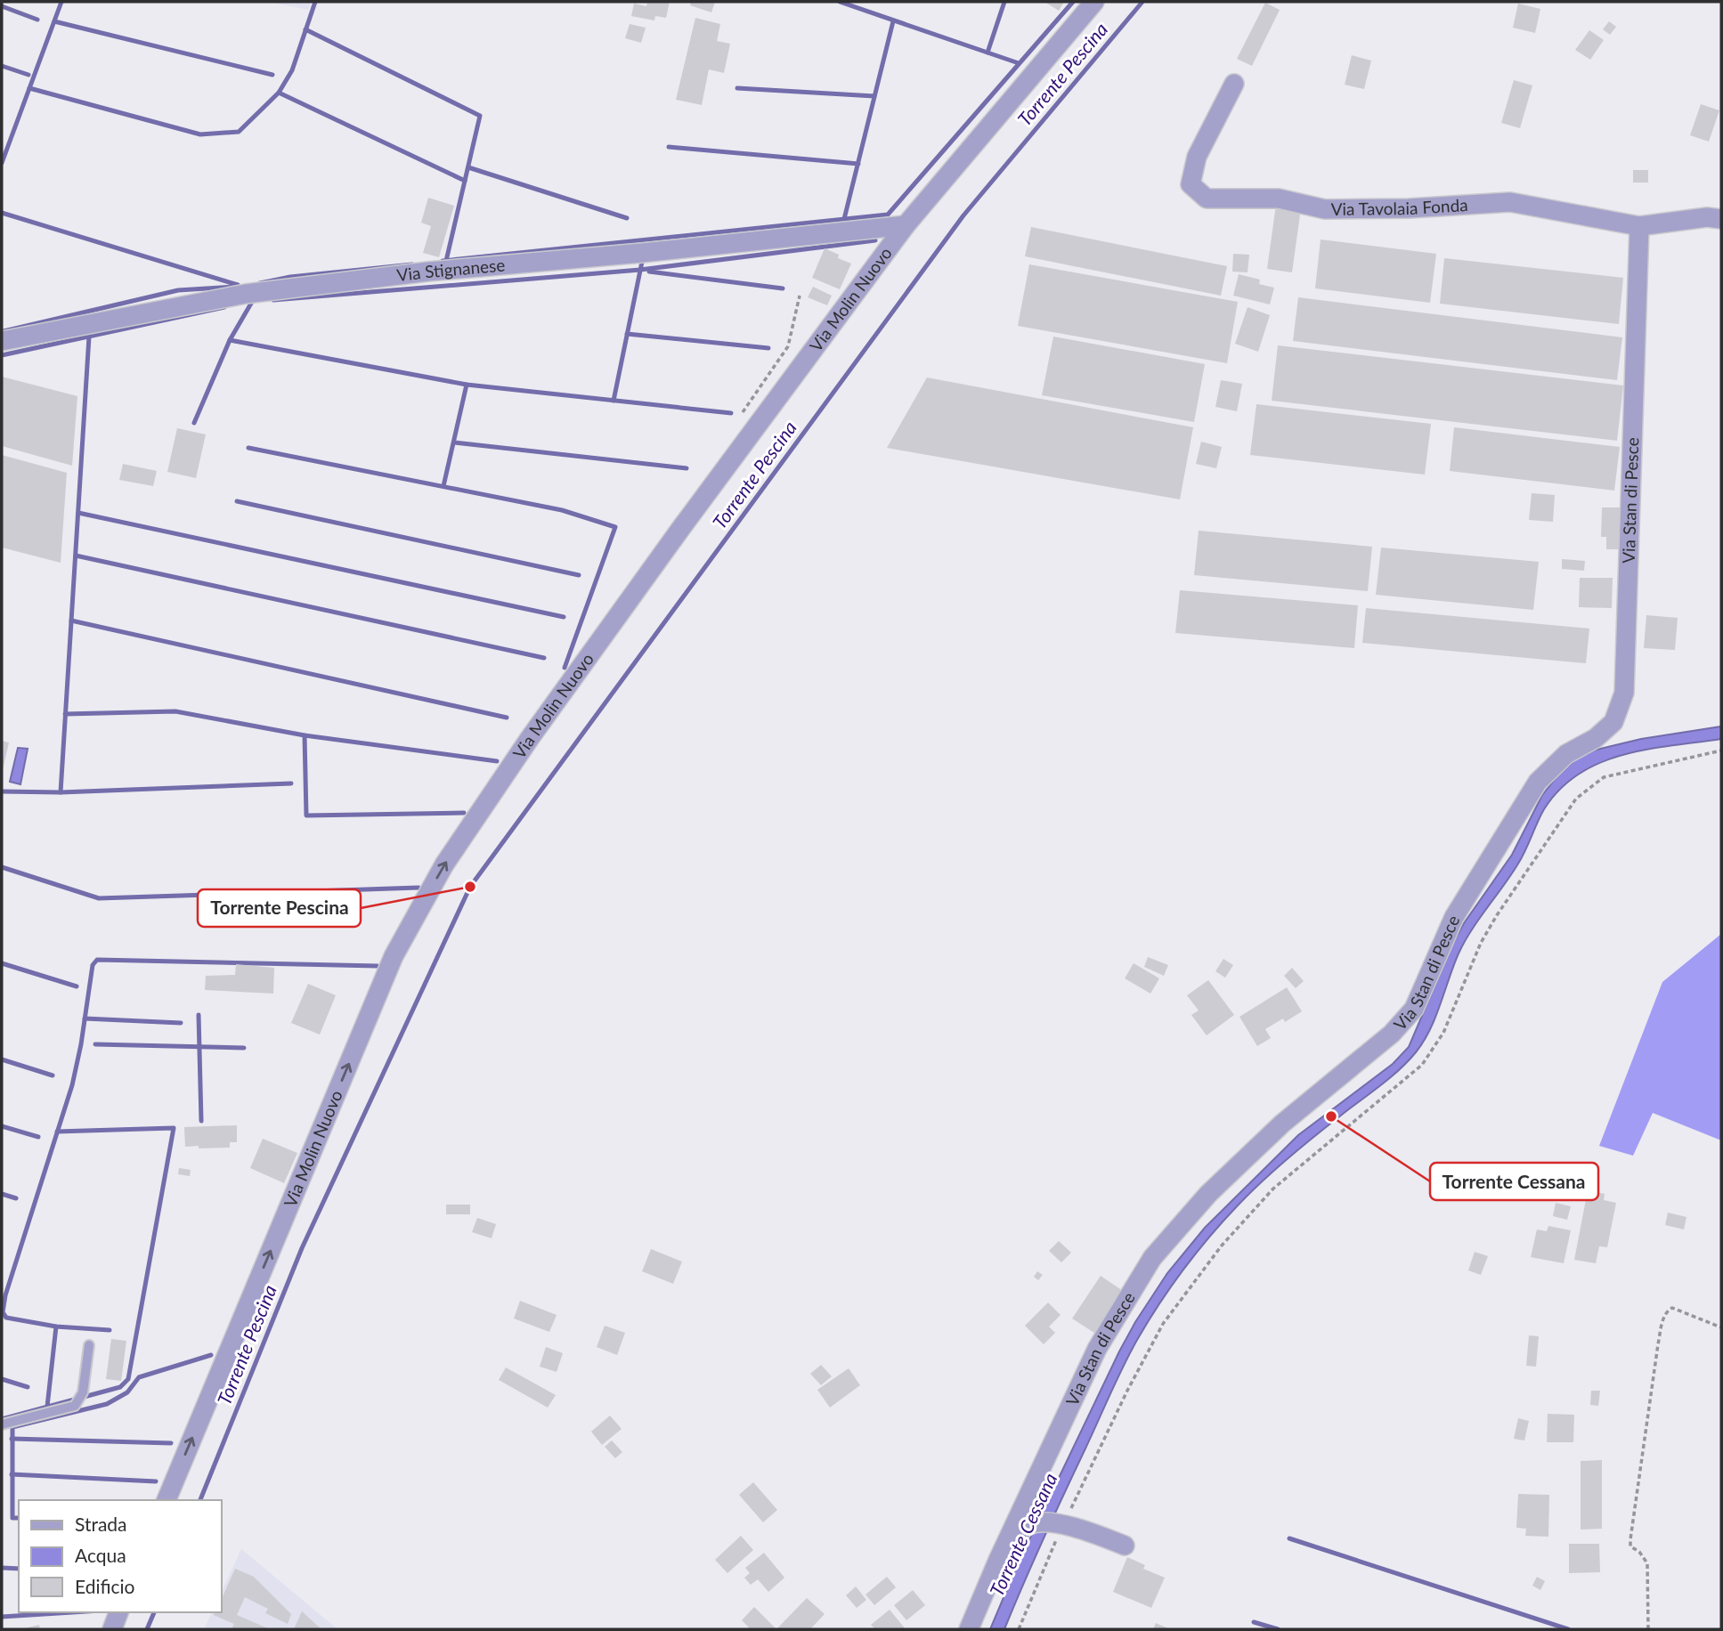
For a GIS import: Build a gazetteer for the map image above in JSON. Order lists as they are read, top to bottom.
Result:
{
  "streets": {
    "street": [
      "Via Tavolaia Fonda",
      "Via Stignanese",
      "Via Molin Nuovo",
      "Via Stan di Pesce"
    ]
  },
  "crossings": [
    ["Via Tavolaia Fonda", "Via Stan di Pesce"],
    ["Via Stignanese", "Via Molin Nuovo"]
  ],
  "one_way": ["Via Molin Nuovo"],
  "water": ["Torrente Pescina", "Torrente Cessana"],
  "places": ["Torrente Pescina", "Torrente Cessana"],
  "legend": ["Strada", "Acqua", "Edificio"]
}
